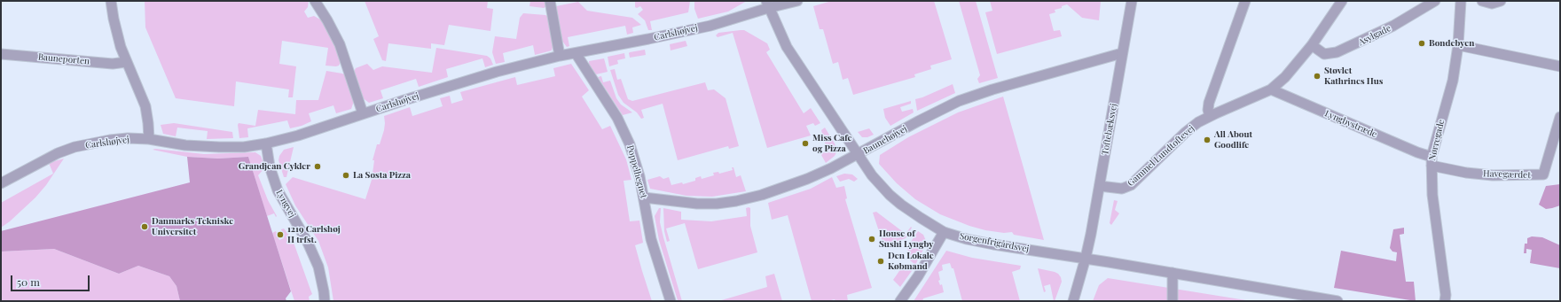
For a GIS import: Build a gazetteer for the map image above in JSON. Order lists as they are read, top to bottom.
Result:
{
  "streets": {
    "street": [
      "Carlshøjvej",
      "Asylgade",
      "Bauneporten",
      "Lyngbystræde",
      "Toftebæksvej",
      "Baunehøjvej",
      "Nørregade",
      "Gammel Lundtoftevej",
      "Poppelhegnet",
      "Havegærdet",
      "Lyngvej",
      "Sorgenfrigårdsvej"
    ]
  },
  "crossings": [
    ["Carlshøjvej", "Poppelhegnet"],
    ["Carlshøjvej", "Lyngvej"],
    ["Carlshøjvej", "Sorgenfrigårdsvej"],
    ["Asylgade", "Gammel Lundtoftevej"],
    ["Lyngbystræde", "Nørregade"],
    ["Lyngbystræde", "Gammel Lundtoftevej"],
    ["Lyngbystræde", "Havegærdet"],
    ["Toftebæksvej", "Baunehøjvej"],
    ["Toftebæksvej", "Gammel Lundtoftevej"],
    ["Toftebæksvej", "Sorgenfrigårdsvej"],
    ["Baunehøjvej", "Poppelhegnet"],
    ["Baunehøjvej", "Sorgenfrigårdsvej"],
    ["Nørregade", "Havegærdet"]
  ],
  "places": [
    "Bondebyen",
    "Støvlet Kathrines Hus",
    "All About Goodlife",
    "Miss Cafe og Pizza",
    "Grandjean Cykler",
    "La Sosta Pizza",
    "Danmarks Tekniske Universitet",
    "1219 Carlshøj H trfst.",
    "House of Sushi Lyngby",
    "Den Lokale Købmand"
  ],
  "scale_bar": "50 m"
}
